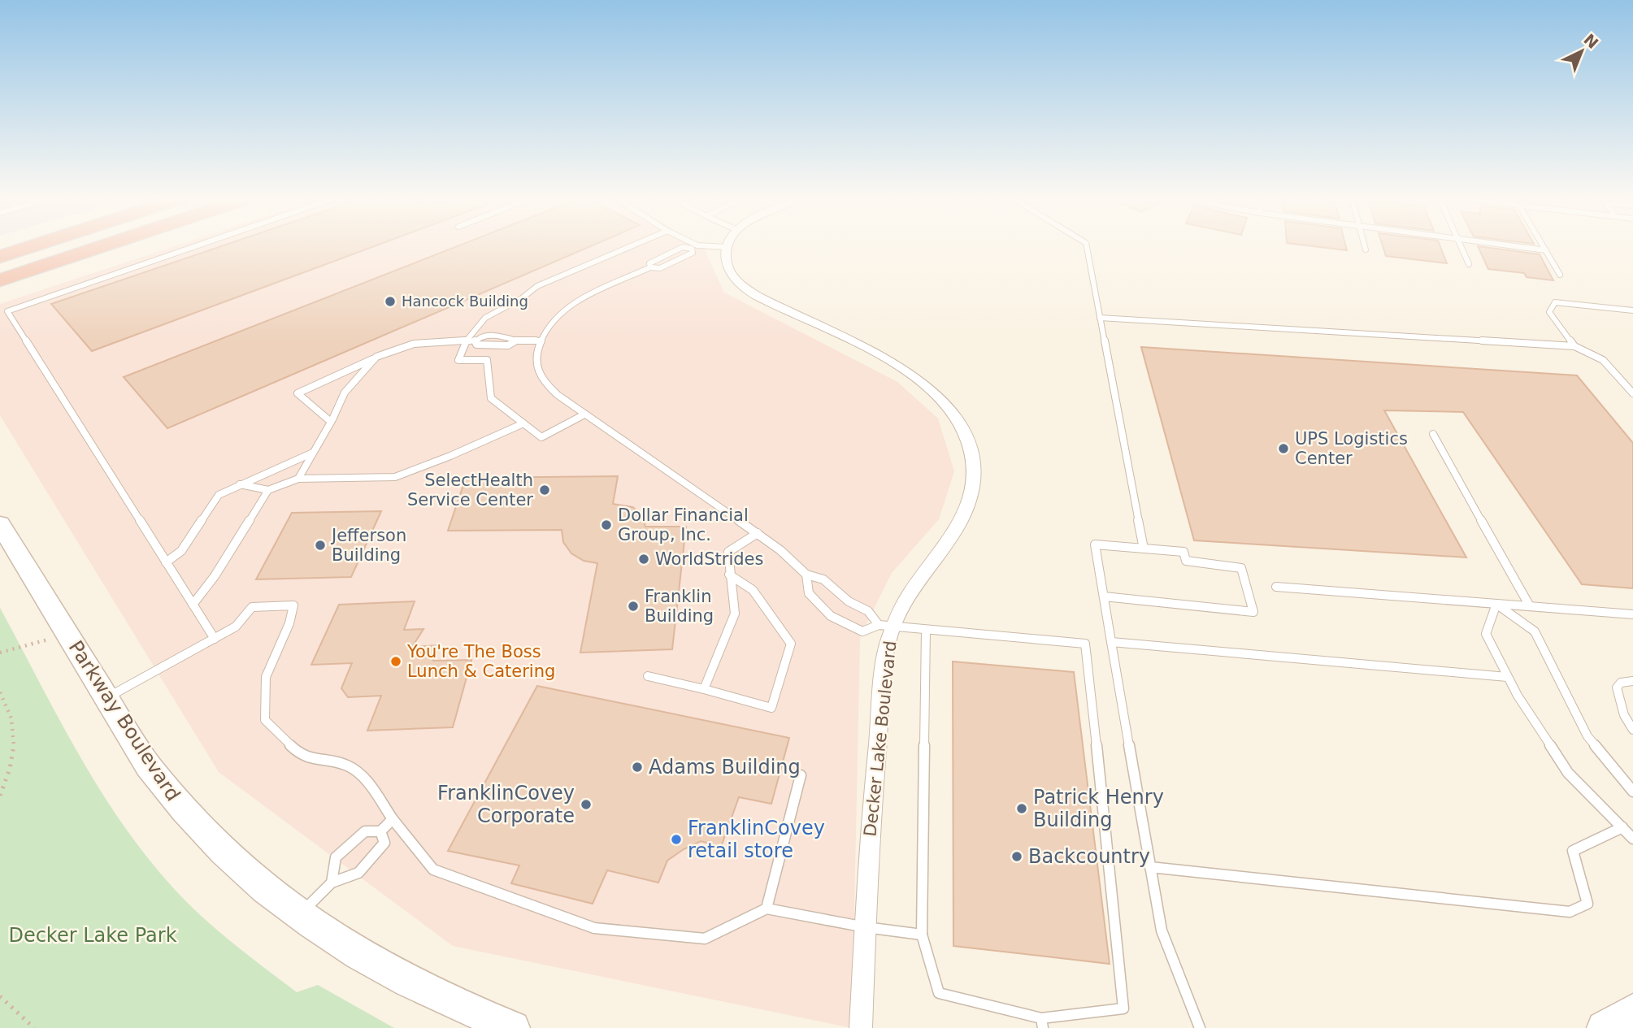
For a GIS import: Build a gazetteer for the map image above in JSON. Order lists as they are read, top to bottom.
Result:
{
  "streets": {
    "street": ["Parkway Boulevard", "Decker Lake Boulevard"]
  },
  "parks": ["Decker Lake Park"],
  "places": [
    "Hancock Building",
    "UPS Logistics Center",
    "SelectHealth Service Center",
    "Dollar Financial Group, Inc.",
    "Jefferson Building",
    "WorldStrides",
    "Franklin Building",
    "You're The Boss Lunch & Catering",
    "Adams Building",
    "FranklinCovey Corporate",
    "Patrick Henry Building",
    "FranklinCovey retail store",
    "Backcountry"
  ],
  "north": "top right"
}
